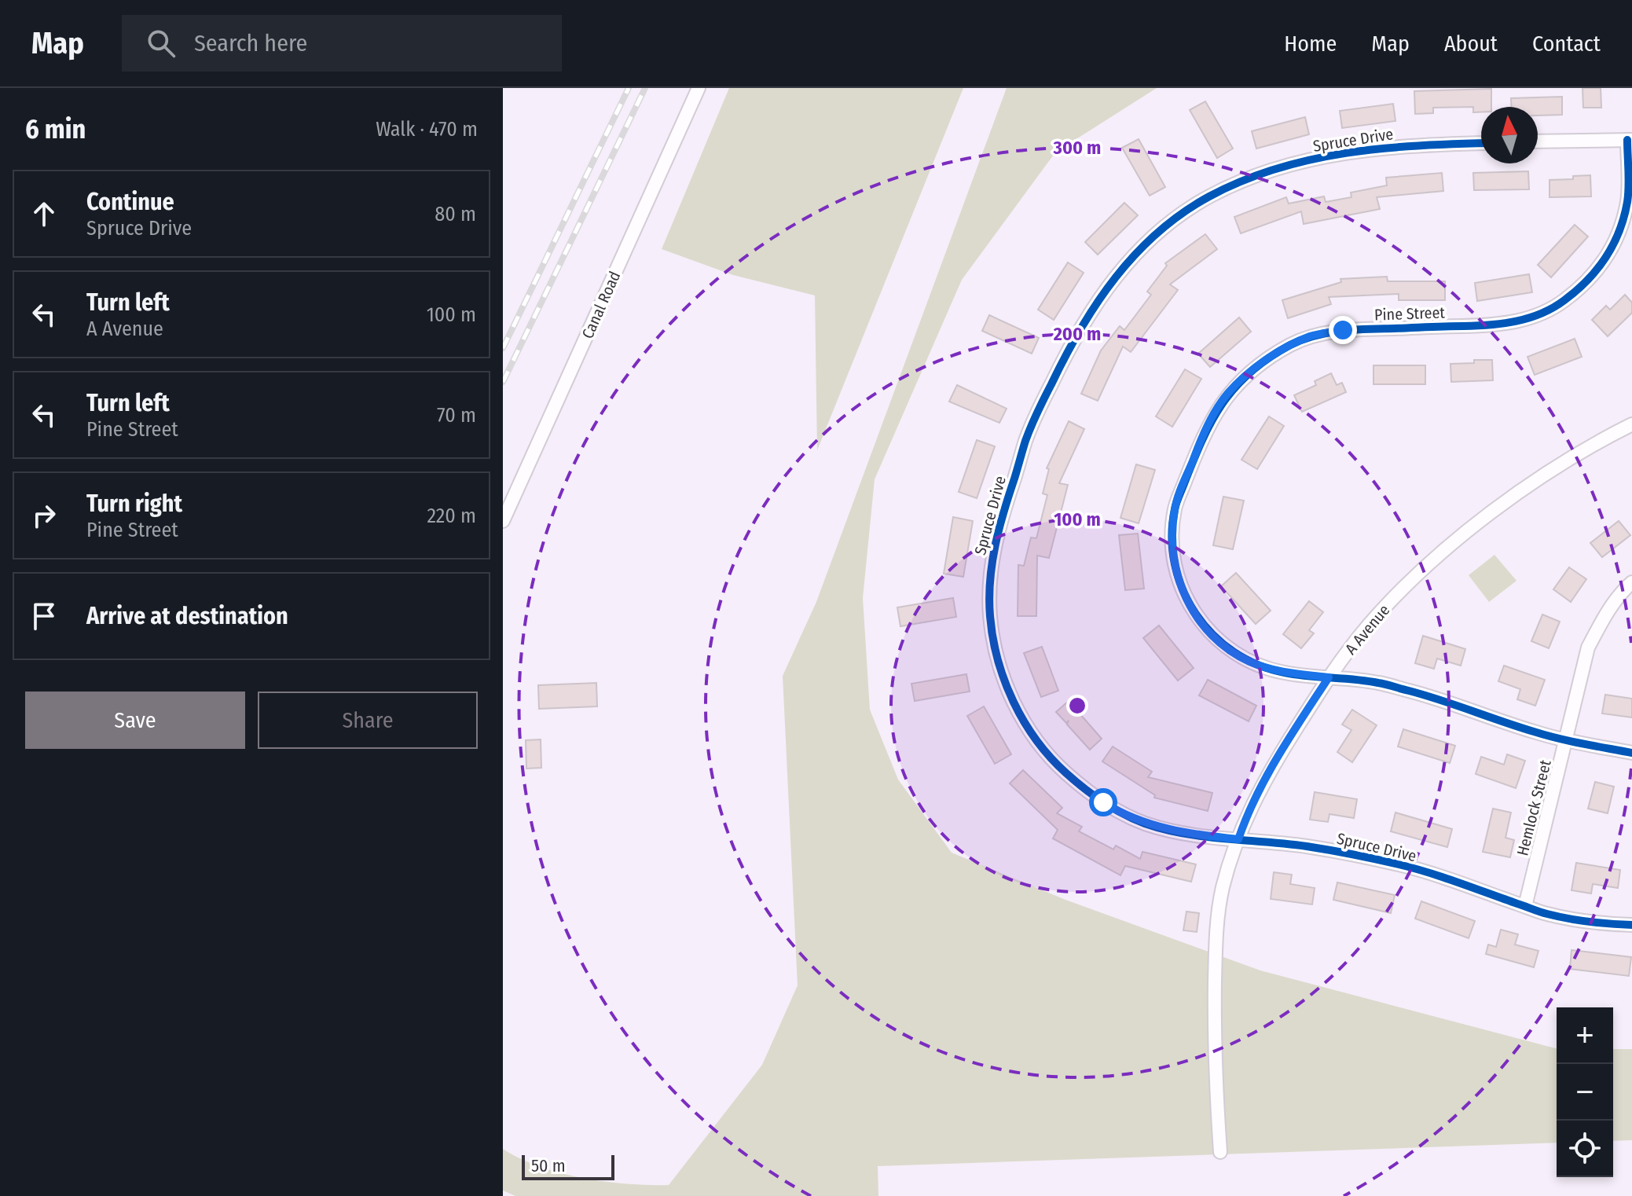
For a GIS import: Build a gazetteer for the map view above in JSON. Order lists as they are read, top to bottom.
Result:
{
  "streets": {
    "street": [
      "Spruce Drive",
      "Canal Road",
      "Pine Street",
      "A Avenue",
      "Hemlock Street"
    ]
  },
  "crossings": [
    ["Spruce Drive", "A Avenue"],
    ["Spruce Drive", "Hemlock Street"],
    ["Pine Street", "A Avenue"],
    ["Pine Street", "Hemlock Street"]
  ],
  "scale_bar": "50 m",
  "north": "top",
  "page": {
    "header": "Map",
    "search": "Search here",
    "nav": [
      "Home",
      "Map",
      "About",
      "Contact"
    ],
    "heading": ["6 min", "Walk · 470 m"],
    "list": [
      ["Continue", "Spruce Drive", "80 m"],
      ["Turn left", "A Avenue", "100 m"],
      ["Turn left", "Pine Street", "70 m"],
      ["Turn right", "Pine Street", "220 m"],
      "Arrive at destination"
    ],
    "buttons": ["Save", "Share"],
    "map_buttons": ["+", "−"],
    "scale": "50 m"
  },
  "rings": ["300 m", "200 m", "100 m"]
}
